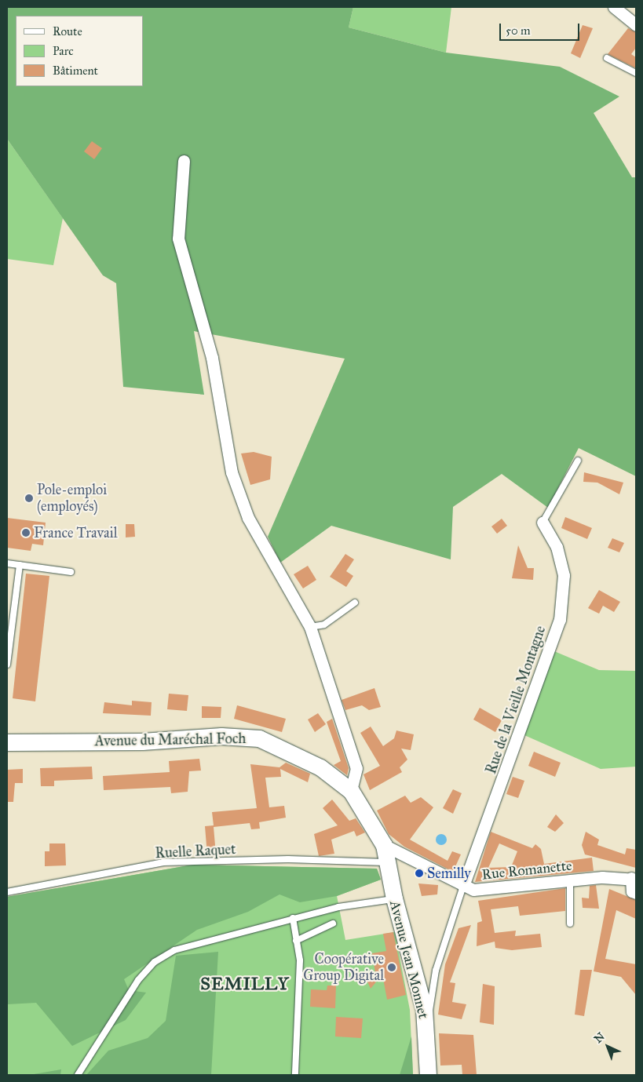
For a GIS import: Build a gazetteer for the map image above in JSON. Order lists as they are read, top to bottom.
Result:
{
  "streets": {
    "main road": ["Avenue du Maréchal Foch", "Avenue Jean Monnet"],
    "street": ["Rue de la Vieille Montagne", "Rue Romanette"],
    "lane": ["Ruelle Raquet"]
  },
  "crossings": [
    ["Rue de la Vieille Montagne", "Rue Romanette"],
    ["Avenue du Maréchal Foch", "Rue Romanette"],
    ["Avenue du Maréchal Foch", "Avenue Jean Monnet"],
    ["Ruelle Raquet", "Avenue Jean Monnet"],
    ["Rue Romanette", "Avenue Jean Monnet"]
  ],
  "districts": ["SEMILLY"],
  "places": [
    "Pole-emploi (employés)",
    "France Travail",
    "Semilly",
    "Coopérative Group Digital"
  ],
  "legend": ["Route", "Parc", "Bâtiment"],
  "scale_bar": "50 m",
  "north": "top left"
}
